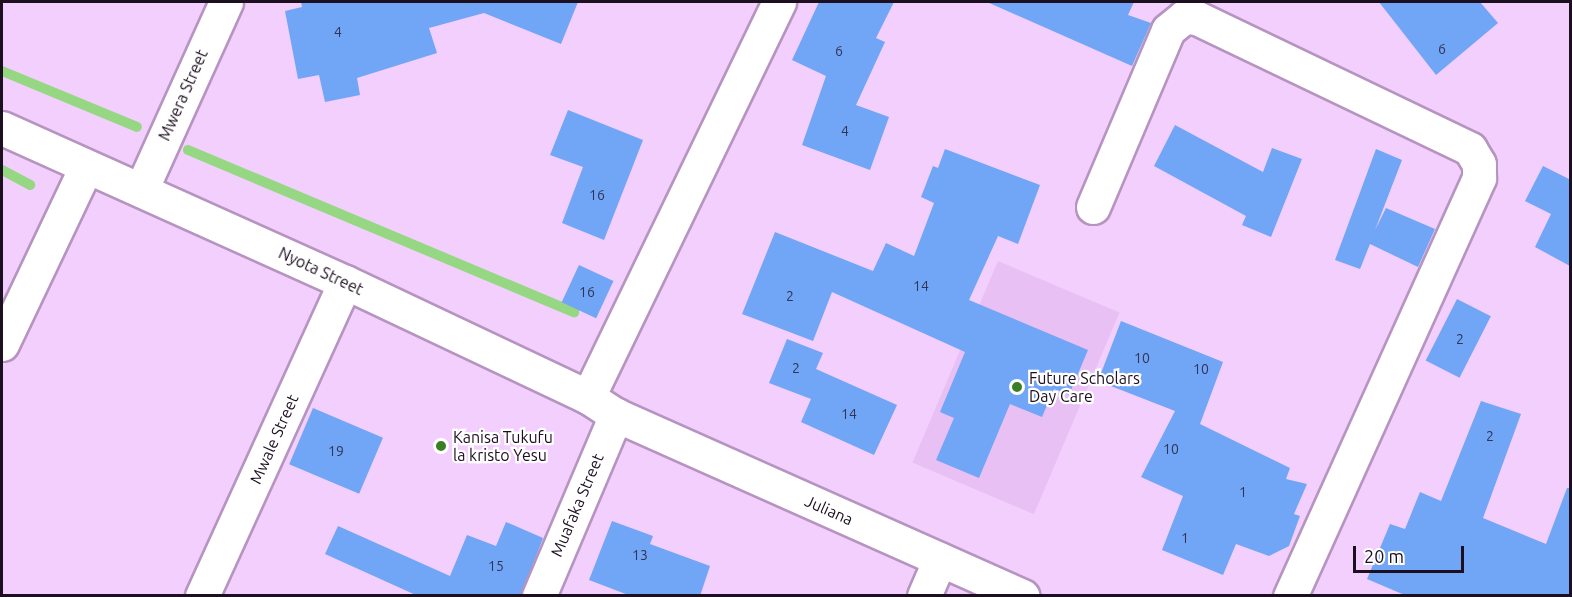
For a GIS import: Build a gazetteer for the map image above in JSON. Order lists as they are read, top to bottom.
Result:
{
  "streets": {
    "street": [
      "Mwera Street",
      "Nyota Street",
      "Mwale Street",
      "Muafaka Street",
      "Juliana"
    ]
  },
  "crossings": [
    ["Mwera Street", "Nyota Street"],
    ["Nyota Street", "Mwale Street"],
    ["Nyota Street", "Muafaka Street"],
    ["Nyota Street", "Juliana"],
    ["Muafaka Street", "Juliana"]
  ],
  "places": ["Future Scholars Day Care", "Kanisa Tukufu la kristo Yesu"],
  "house_numbers": [
    "4",
    "6",
    "6",
    "4",
    "16",
    "14",
    "16",
    "2",
    "2",
    "10",
    "2",
    "10",
    "14",
    "2",
    "10",
    "19",
    "1",
    "1",
    "13",
    "15"
  ],
  "scale_bar": "20 m"
}
